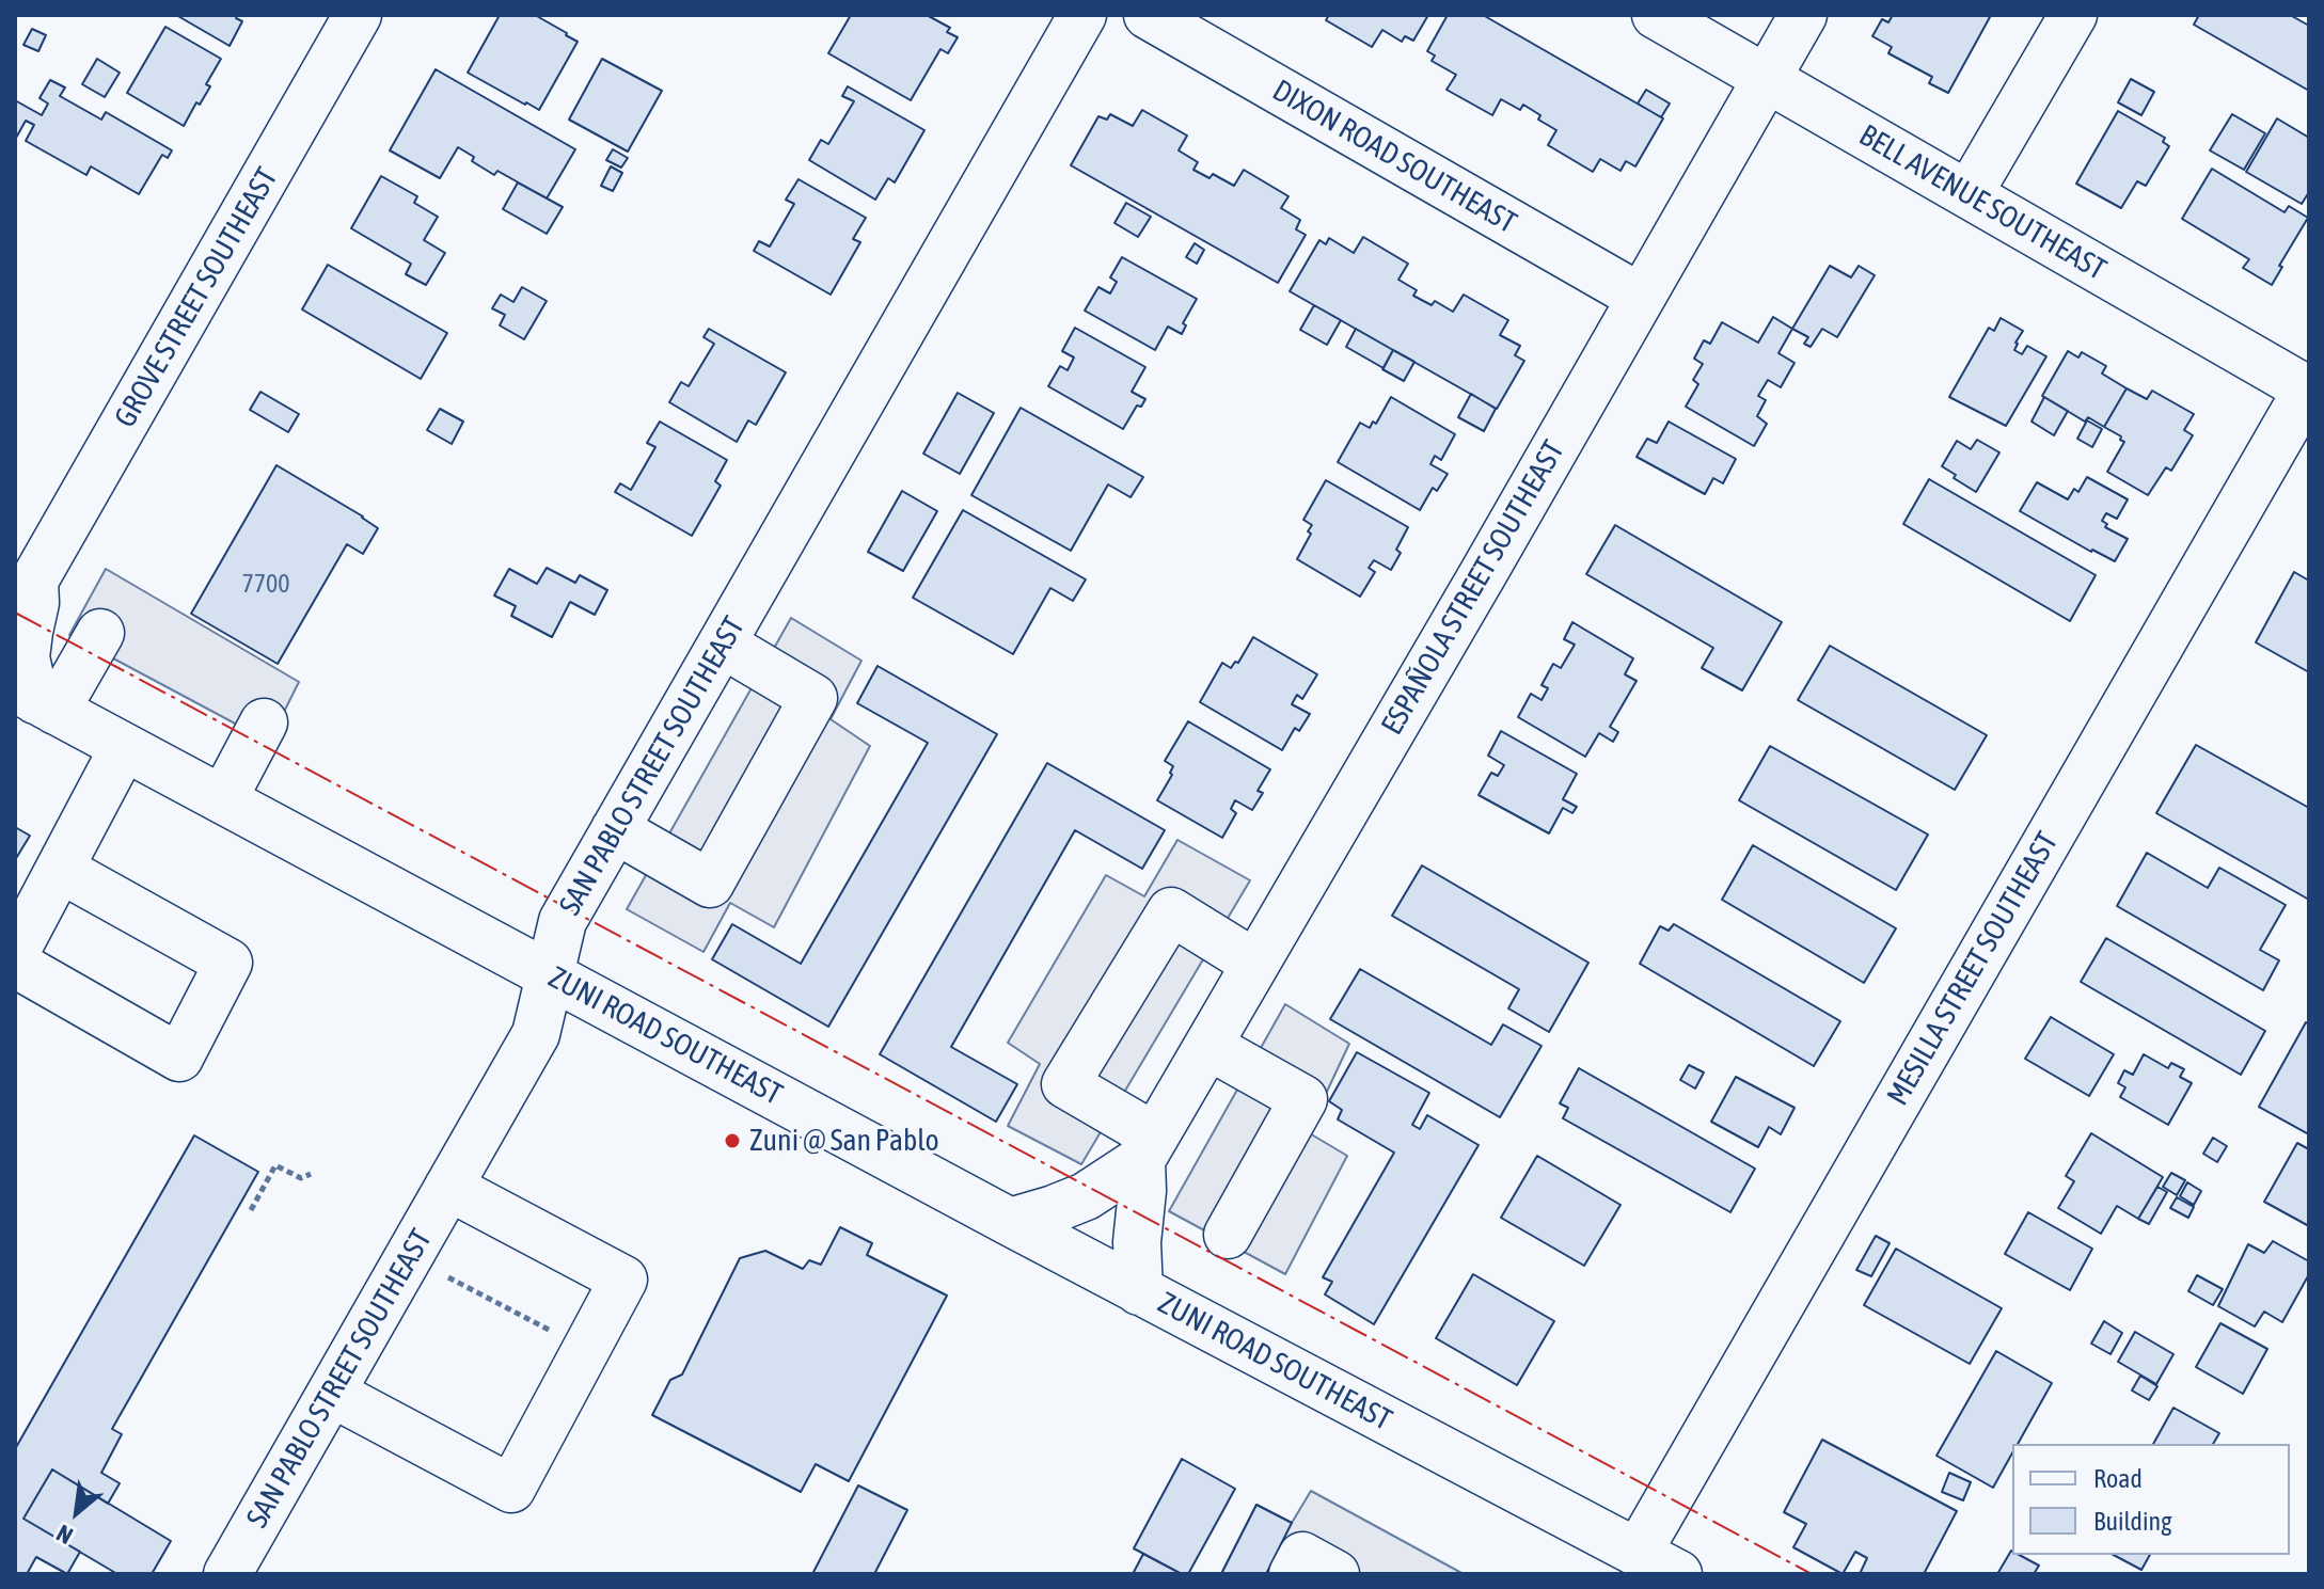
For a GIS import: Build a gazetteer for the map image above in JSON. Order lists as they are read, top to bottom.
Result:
{
  "streets": {
    "street": [
      "DIXON ROAD SOUTHEAST",
      "BELL AVENUE SOUTHEAST",
      "GROVE STREET SOUTHEAST",
      "ESPAÑOLA STREET SOUTHEAST",
      "SAN PABLO STREET SOUTHEAST",
      "MESILLA STREET SOUTHEAST",
      "ZUNI ROAD SOUTHEAST"
    ]
  },
  "crossings": [
    ["DIXON ROAD SOUTHEAST", "ESPAÑOLA STREET SOUTHEAST"],
    ["BELL AVENUE SOUTHEAST", "ESPAÑOLA STREET SOUTHEAST"],
    ["BELL AVENUE SOUTHEAST", "MESILLA STREET SOUTHEAST"],
    ["GROVE STREET SOUTHEAST", "ZUNI ROAD SOUTHEAST"],
    ["ESPAÑOLA STREET SOUTHEAST", "ZUNI ROAD SOUTHEAST"],
    ["SAN PABLO STREET SOUTHEAST", "ZUNI ROAD SOUTHEAST"],
    ["MESILLA STREET SOUTHEAST", "ZUNI ROAD SOUTHEAST"]
  ],
  "places": ["Zuni @ San Pablo"],
  "house_numbers": ["7700"],
  "legend": ["Road", "Building"],
  "north": "bottom left"
}
